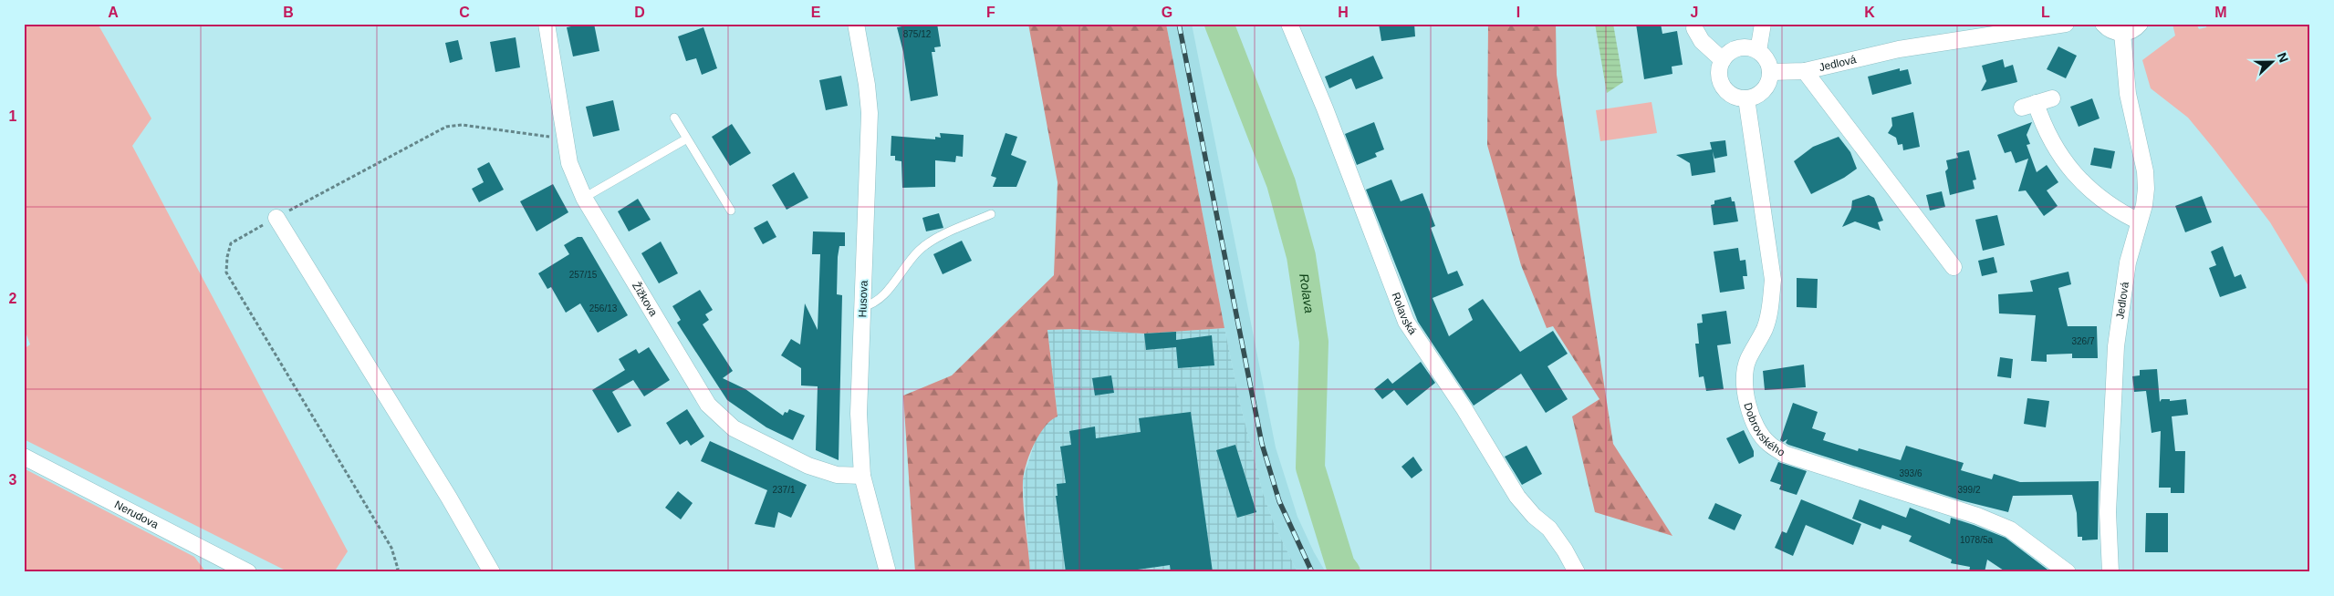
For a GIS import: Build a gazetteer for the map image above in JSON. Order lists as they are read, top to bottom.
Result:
{
  "streets": {
    "street": [
      "Jedlová",
      "Husova",
      "Žižkova",
      "Rolavská",
      "Dobrovského",
      "Nerudova"
    ]
  },
  "crossings": [
    ["Jedlová", "Dobrovského"],
    ["Husova", "Žižkova"]
  ],
  "water": ["Rolava"],
  "house_numbers": [
    "875/12",
    "257/15",
    "256/13",
    "326/7",
    "393/6",
    "237/1",
    "399/2",
    "1078/5a"
  ],
  "north": "right",
  "grid": {
    "columns": [
      "A",
      "B",
      "C",
      "D",
      "E",
      "F",
      "G",
      "H",
      "I",
      "J",
      "K",
      "L",
      "M"
    ],
    "rows": ["1", "2", "3"]
  }
}
